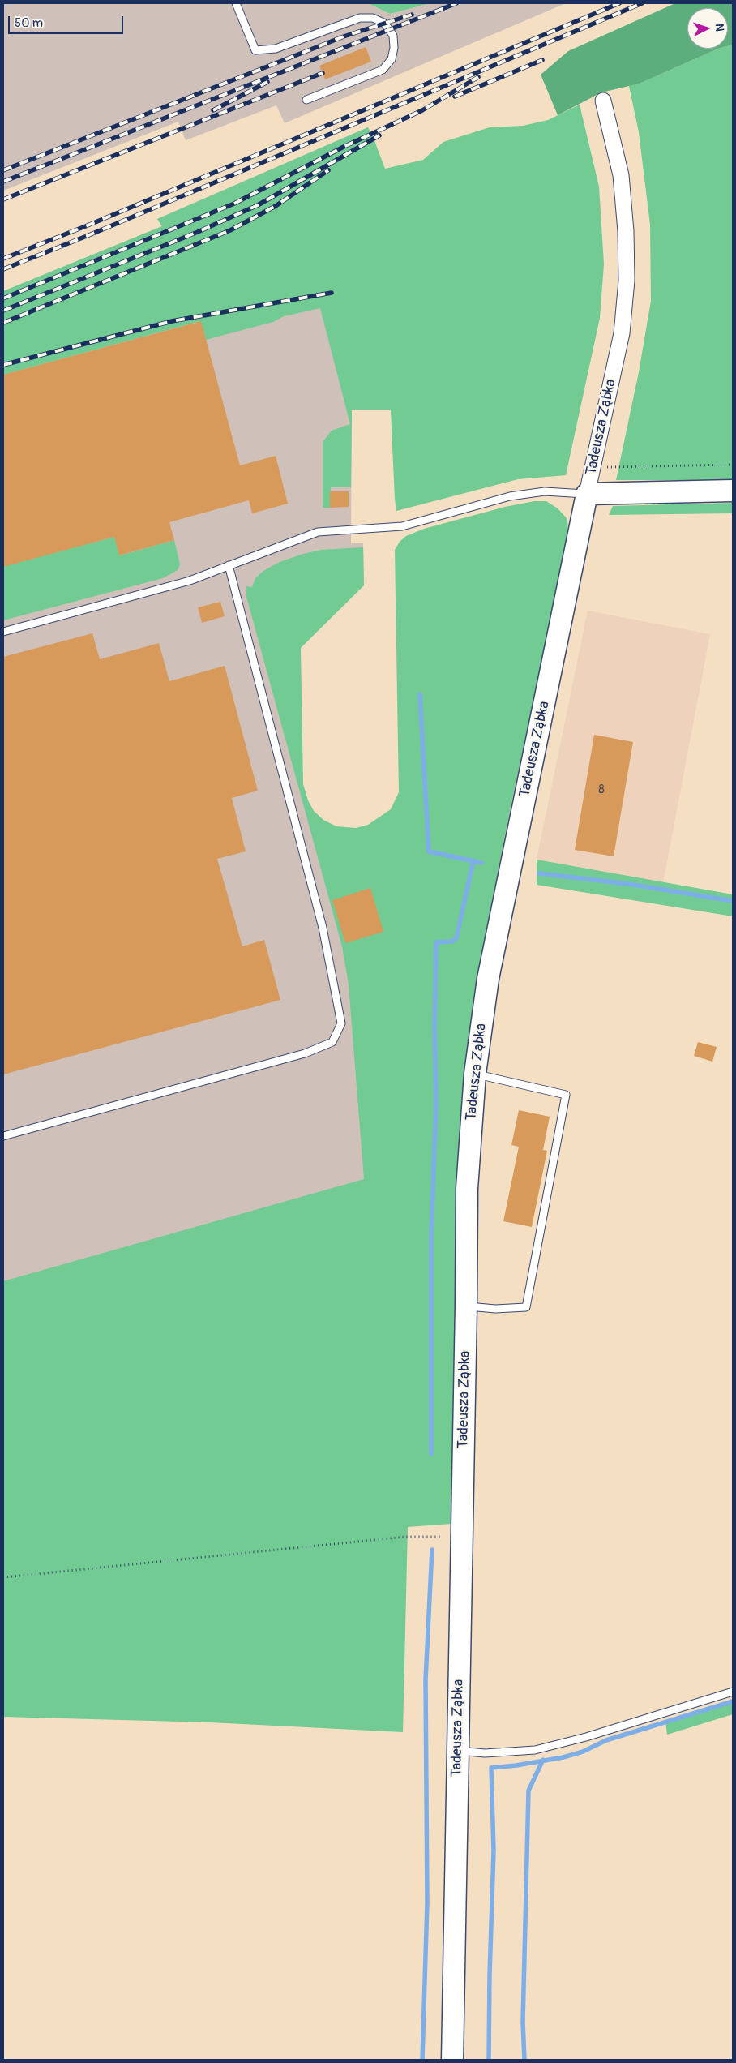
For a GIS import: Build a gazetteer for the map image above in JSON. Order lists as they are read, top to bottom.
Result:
{
  "streets": {
    "street": ["Tadeusza Ząbka"]
  },
  "house_numbers": ["8"],
  "scale_bar": "50 m",
  "north": "right"
}
